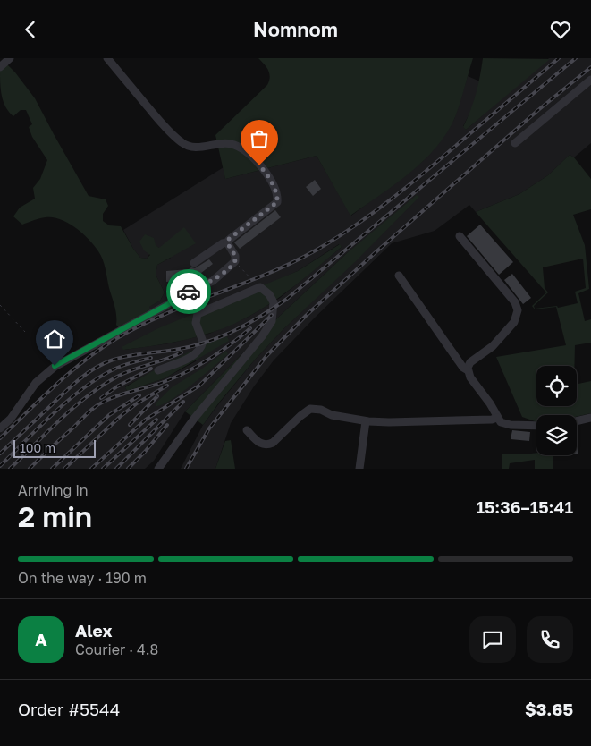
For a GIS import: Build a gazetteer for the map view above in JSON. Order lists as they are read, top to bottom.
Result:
{
  "scale_bar": "100 m",
  "page": {
    "header": "Nomnom",
    "scale": "100 m",
    "heading": ["2 min", "Arriving in", "15:36–15:41"],
    "panel": [
      "Alex",
      "Courier · 4.8",
      "Order #5544",
      "$3.65"
    ],
    "bar": "On the way · 190 m",
    "round": "A"
  }
}
